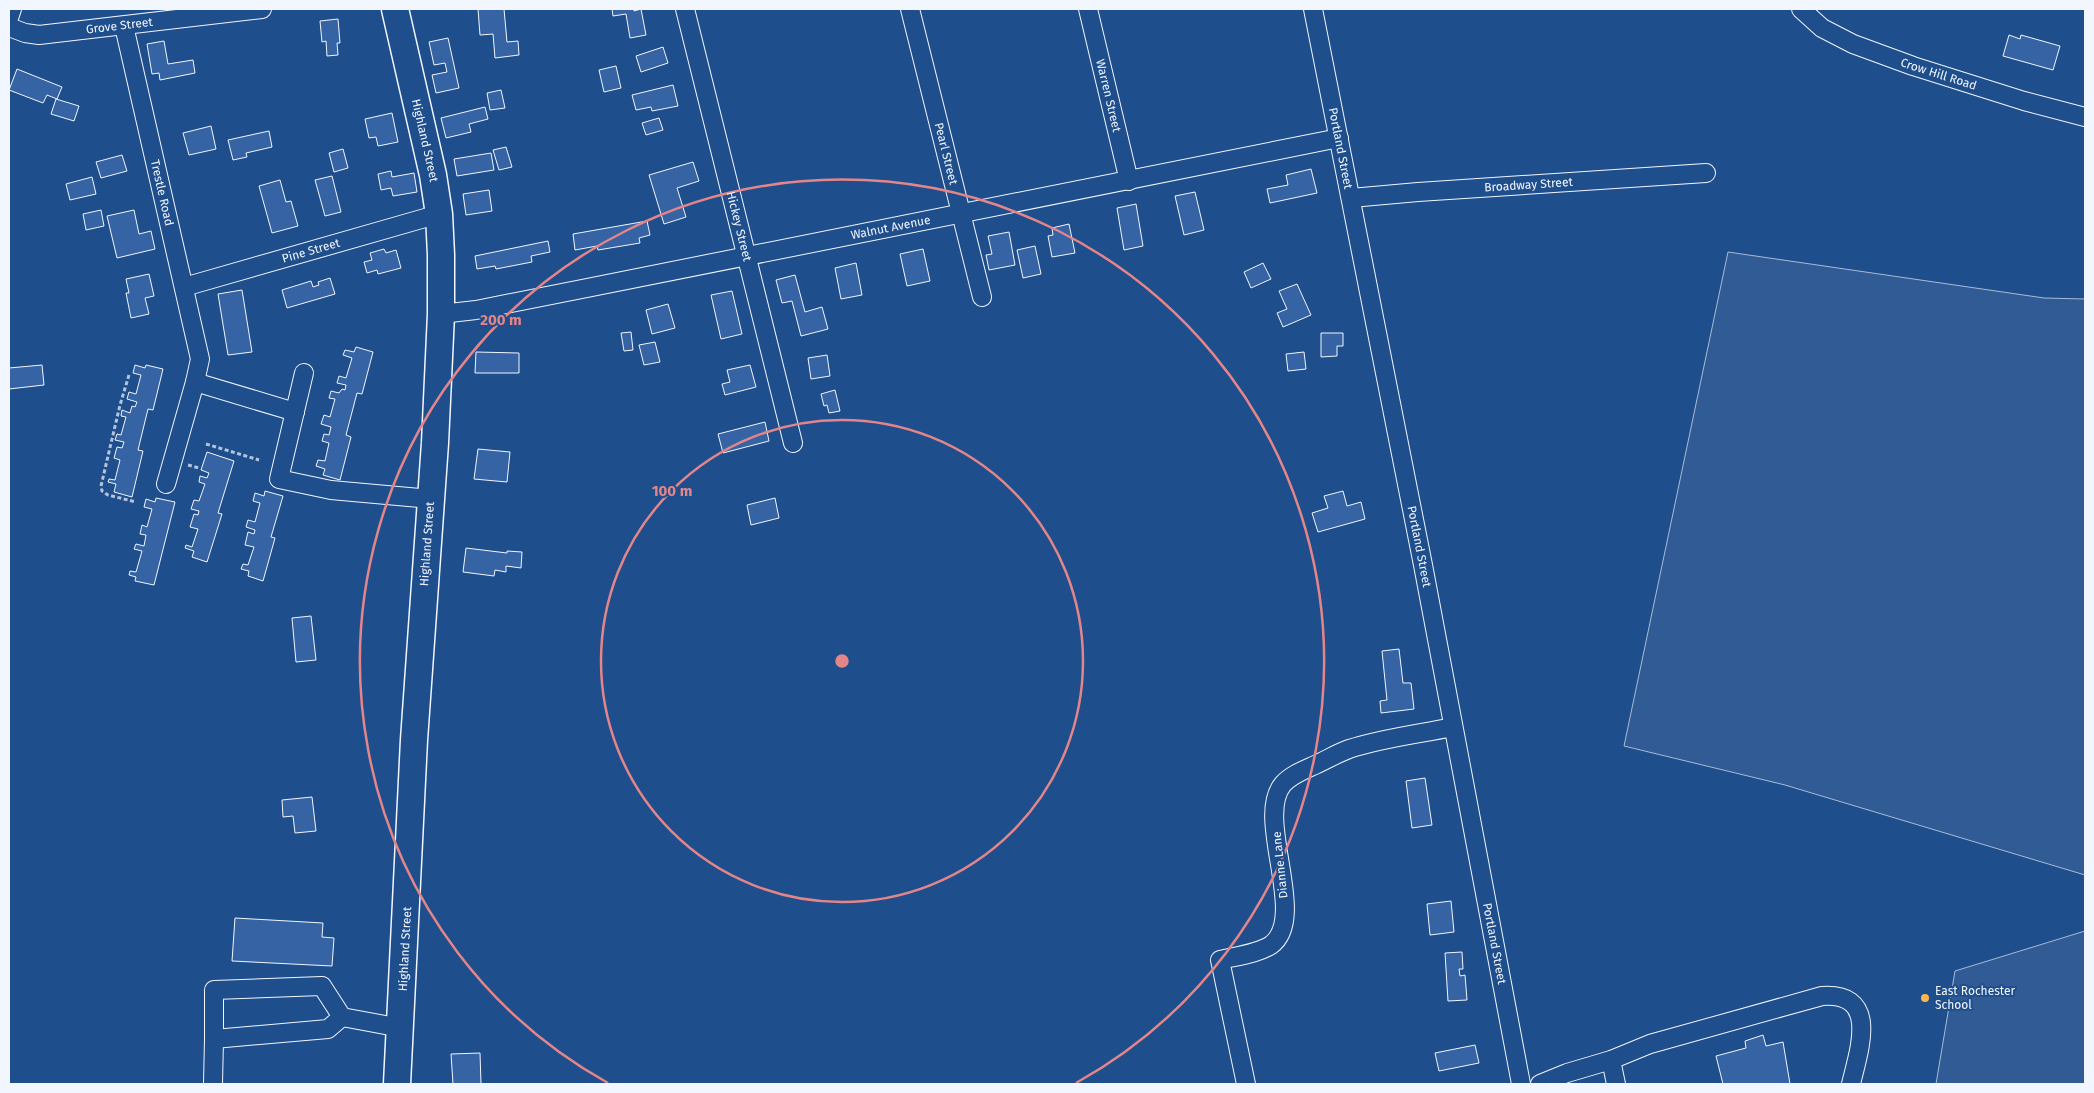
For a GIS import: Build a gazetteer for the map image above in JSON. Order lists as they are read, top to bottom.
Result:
{
  "streets": {
    "highway": ["Highland Street"],
    "street": [
      "Grove Street",
      "Crow Hill Road",
      "Warren Street",
      "Portland Street",
      "Pearl Street",
      "Broadway Street",
      "Trestle Road",
      "Hickey Street",
      "Walnut Avenue",
      "Pine Street",
      "Dianne Lane"
    ]
  },
  "crossings": [
    ["Grove Street", "Trestle Road"],
    ["Warren Street", "Walnut Avenue"],
    ["Highland Street", "Walnut Avenue"],
    ["Highland Street", "Pine Street"],
    ["Portland Street", "Broadway Street"],
    ["Portland Street", "Walnut Avenue"],
    ["Portland Street", "Dianne Lane"],
    ["Pearl Street", "Walnut Avenue"],
    ["Trestle Road", "Pine Street"],
    ["Hickey Street", "Walnut Avenue"]
  ],
  "places": ["East Rochester School"],
  "rings": ["200 m", "100 m"]
}
